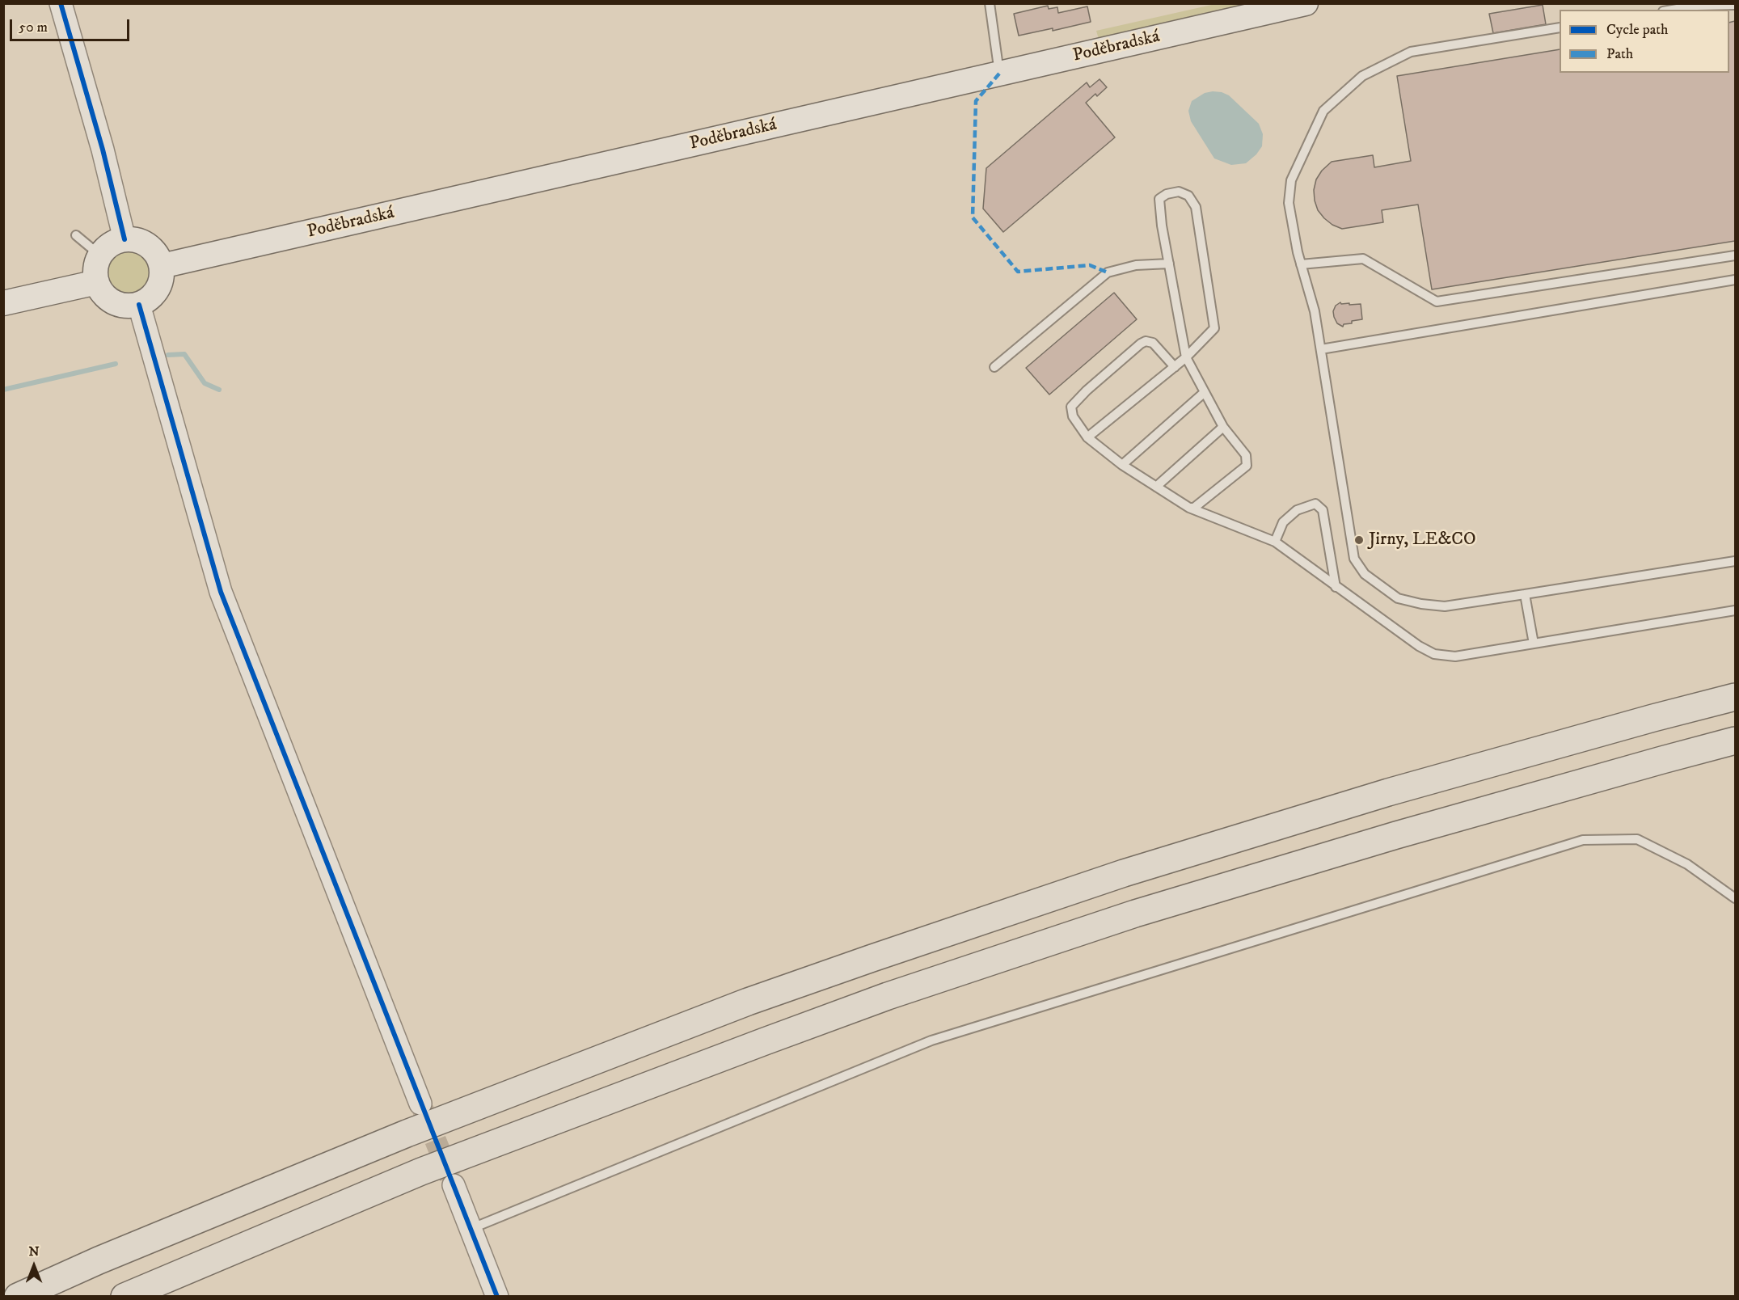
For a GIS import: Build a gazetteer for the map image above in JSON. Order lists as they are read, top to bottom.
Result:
{
  "streets": {
    "main road": ["Poděbradská"]
  },
  "places": ["Jirny, LE&CO"],
  "legend": ["Cycle path", "Path"],
  "scale_bar": "50 m",
  "north": "top"
}
